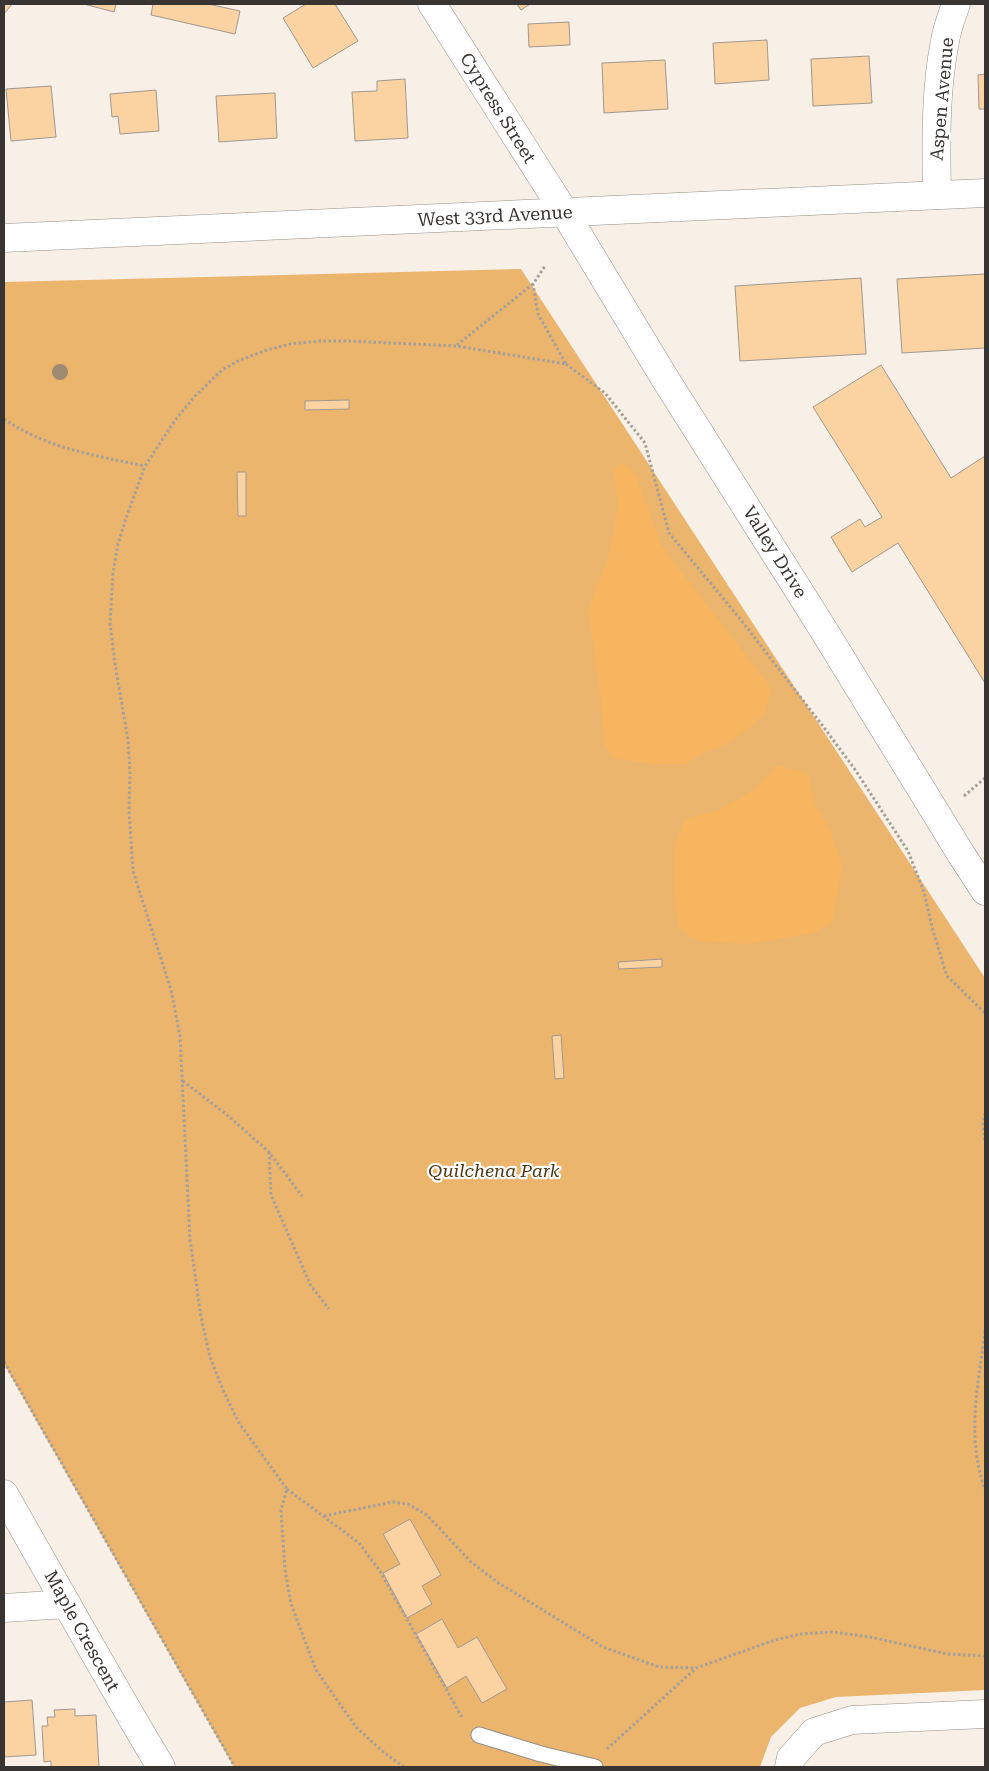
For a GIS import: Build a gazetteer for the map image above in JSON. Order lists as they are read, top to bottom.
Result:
{
  "streets": {
    "street": [
      "Aspen Avenue",
      "Cypress Street",
      "West 33rd Avenue",
      "Valley Drive",
      "Maple Crescent"
    ]
  },
  "crossings": [
    ["Aspen Avenue", "West 33rd Avenue"],
    ["Cypress Street", "West 33rd Avenue"],
    ["Cypress Street", "Valley Drive"],
    ["West 33rd Avenue", "Valley Drive"]
  ],
  "parks": ["Quilchena Park"]
}
